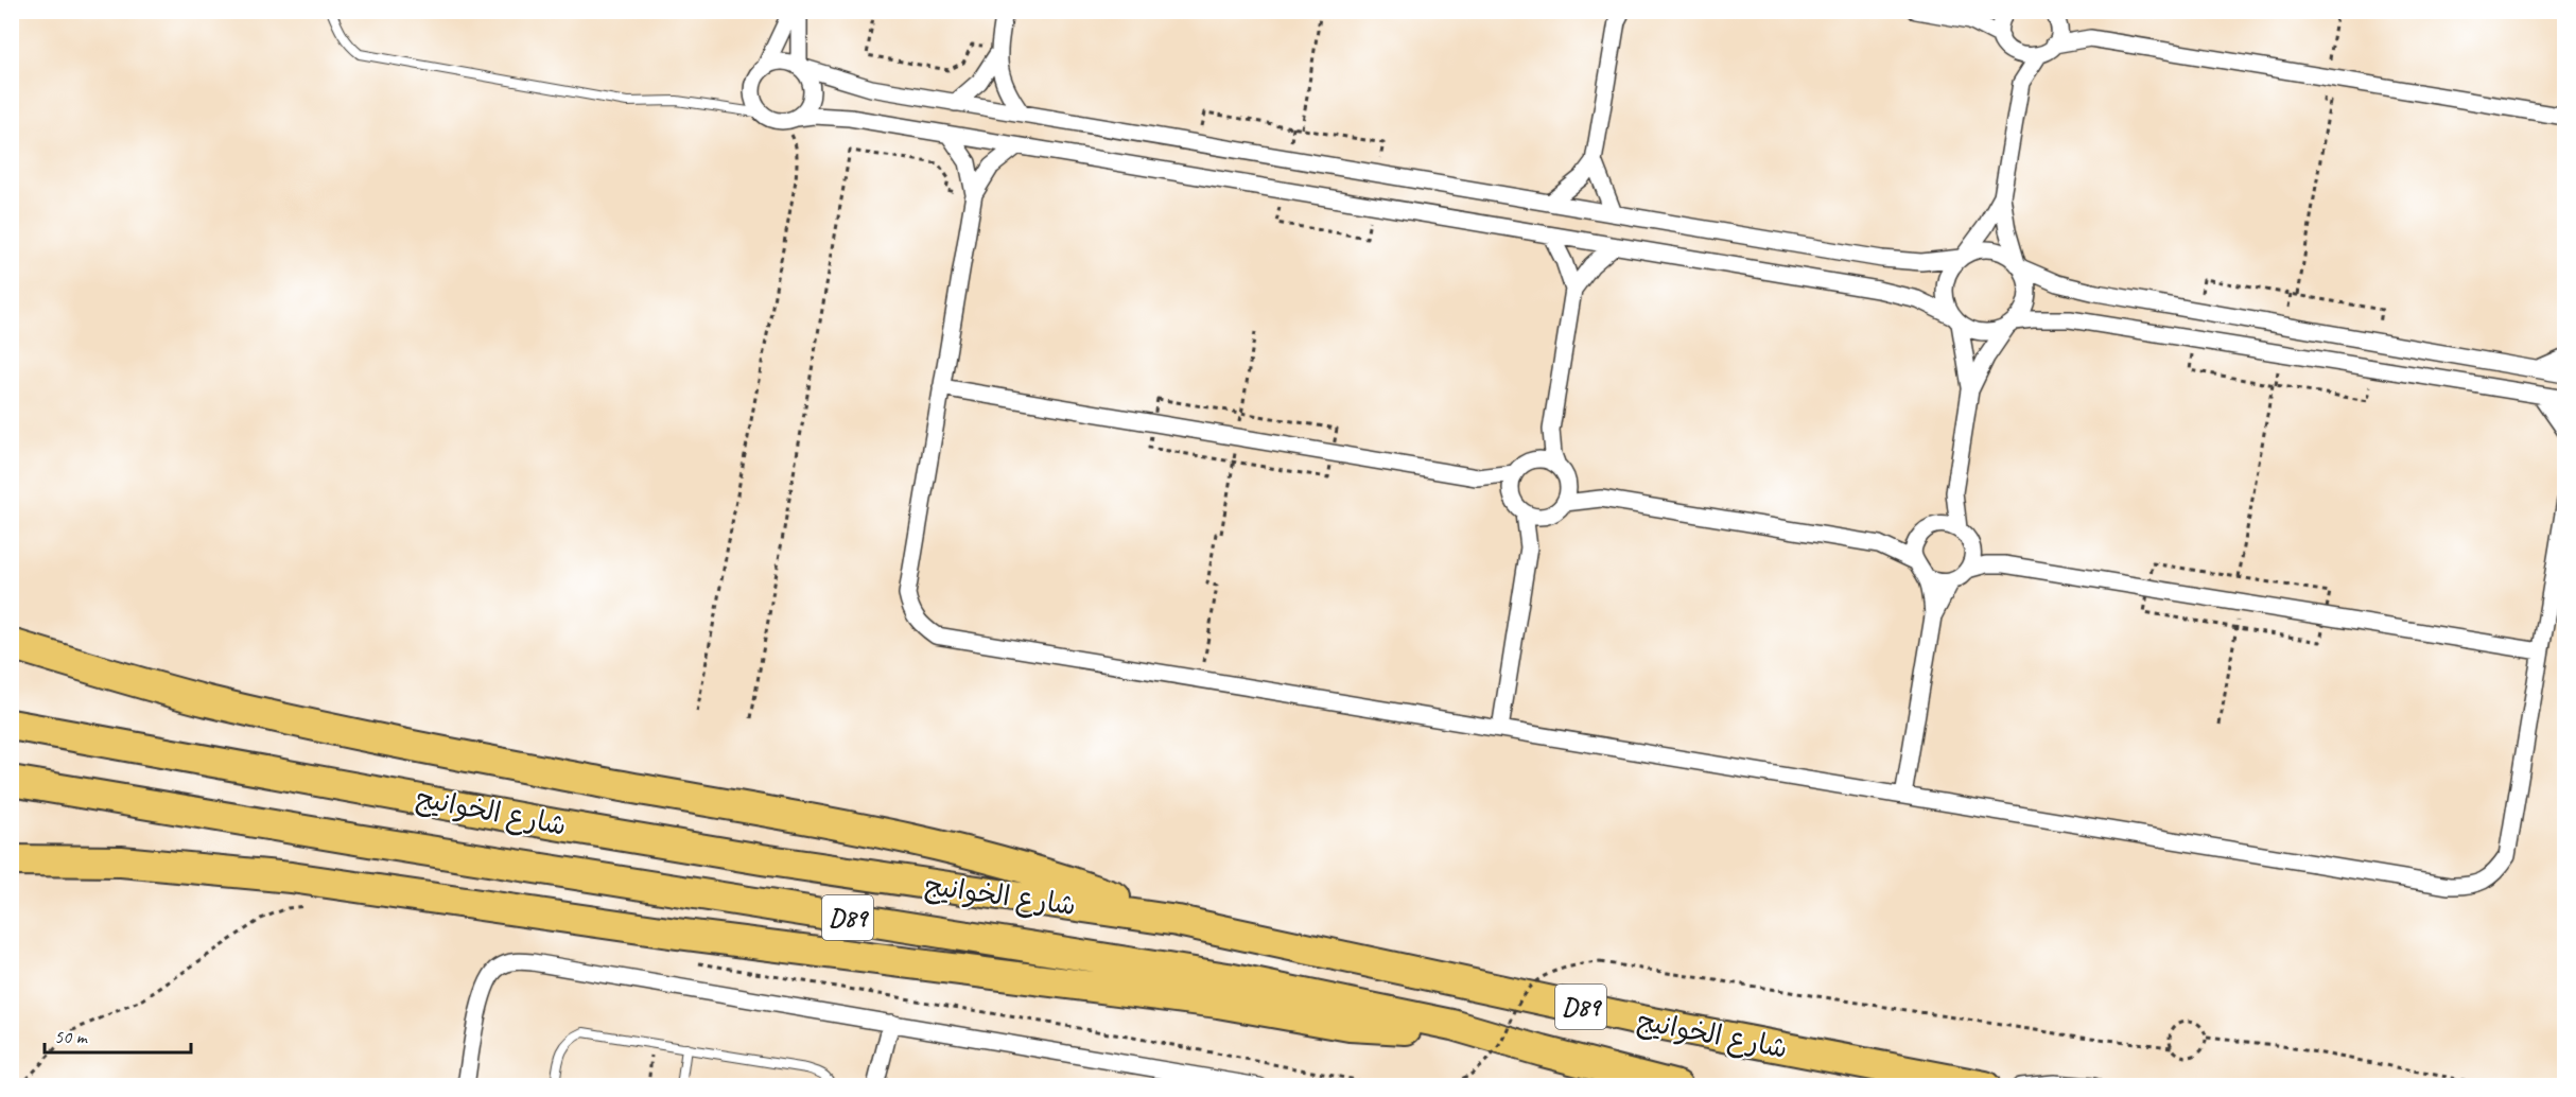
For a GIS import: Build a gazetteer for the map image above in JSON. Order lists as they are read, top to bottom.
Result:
{
  "streets": {
    "highway": ["شارع الخوانيج", "D89"]
  },
  "scale_bar": "50 m"
}
